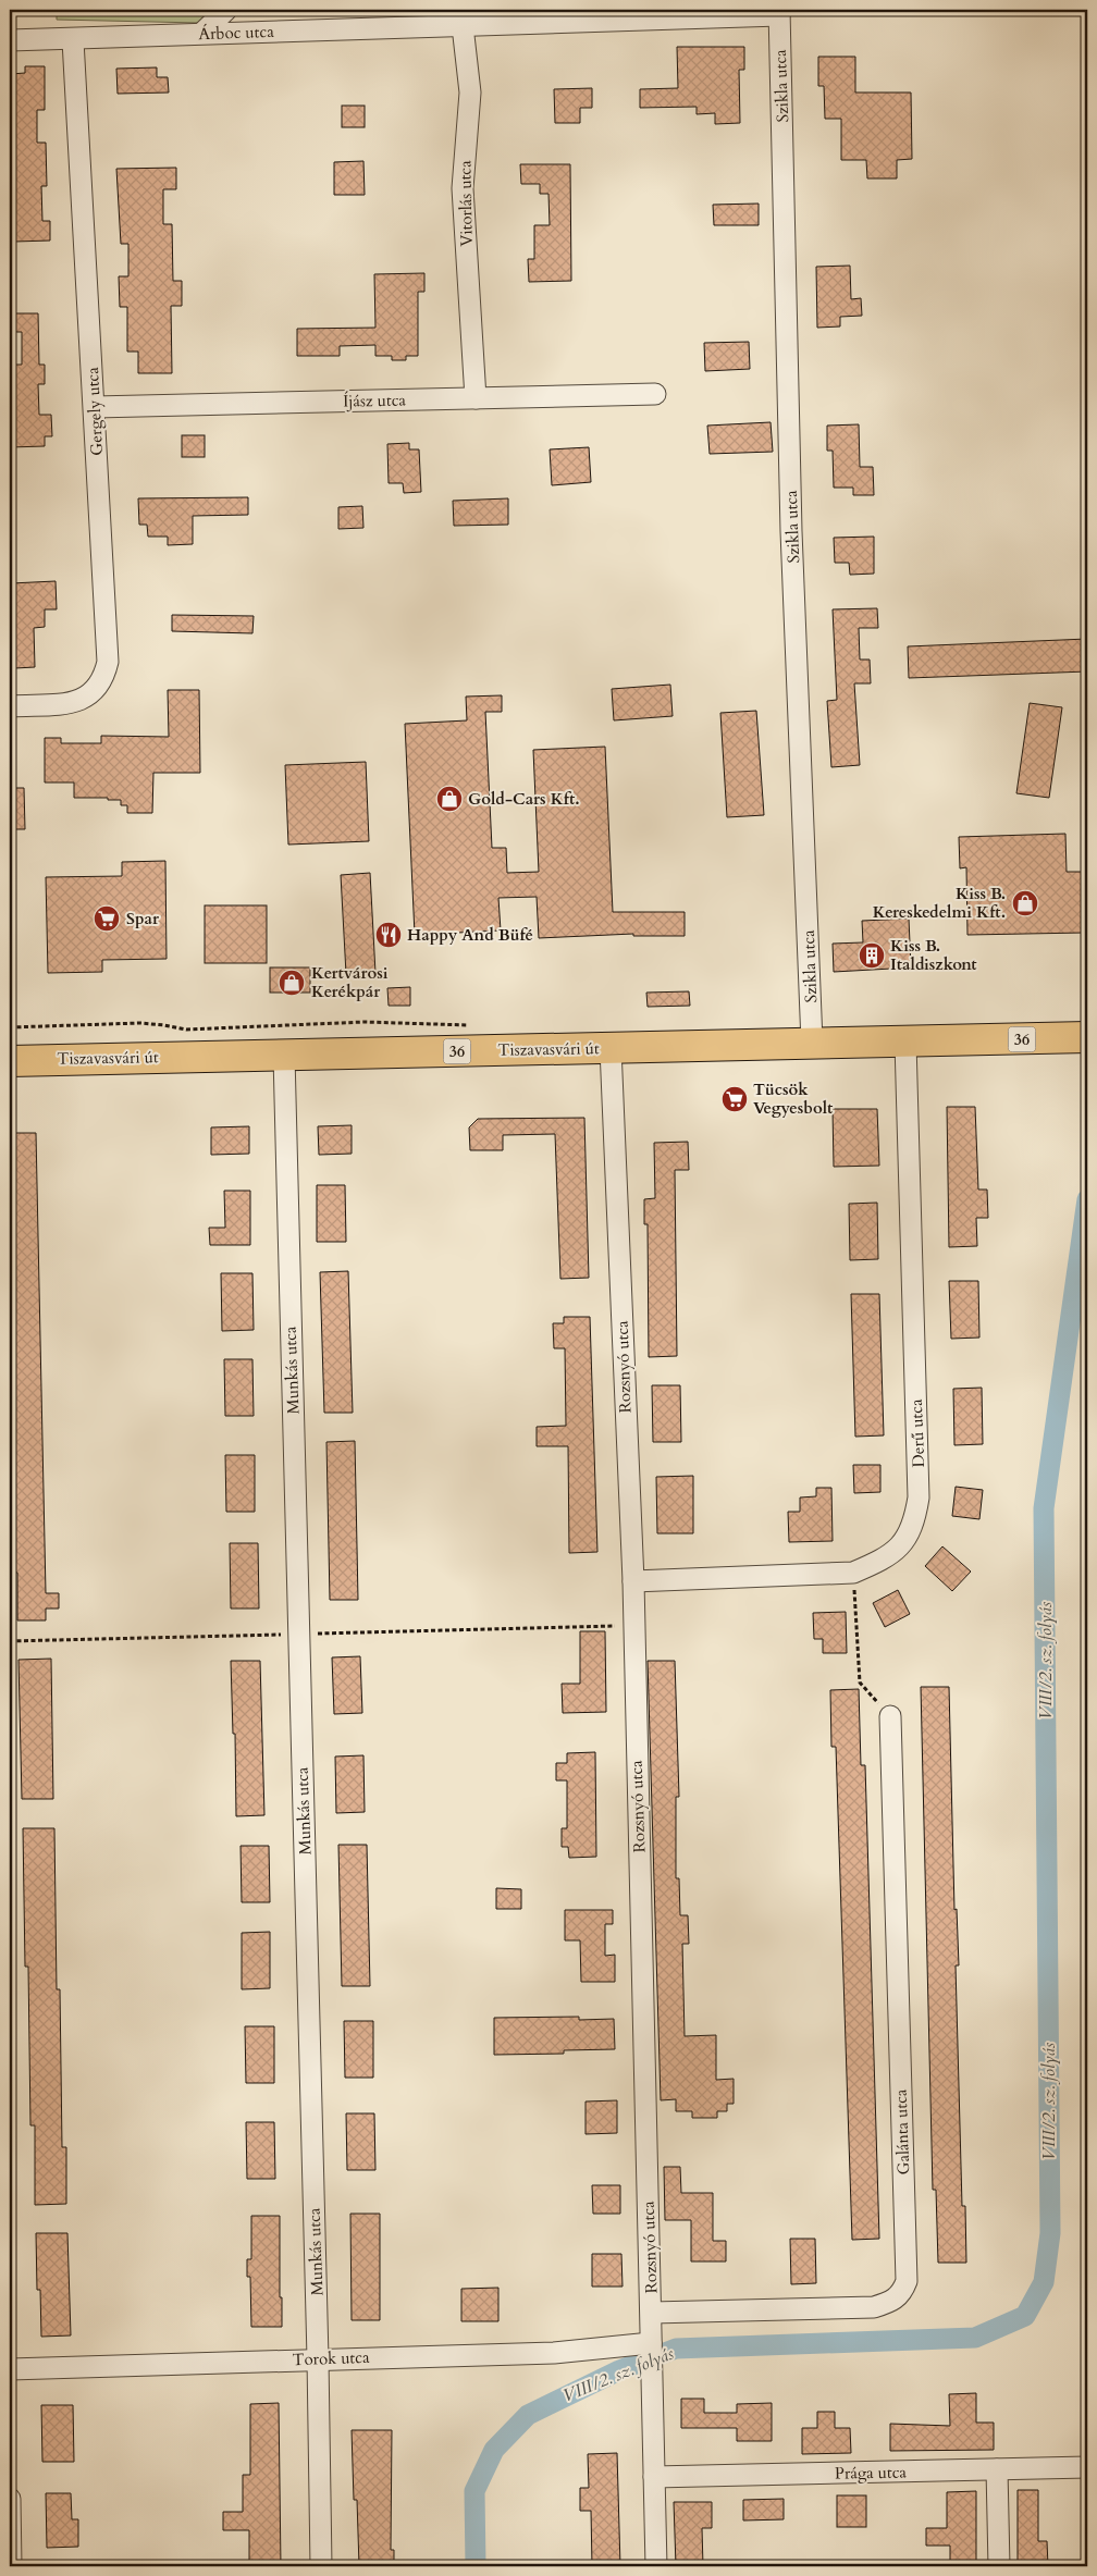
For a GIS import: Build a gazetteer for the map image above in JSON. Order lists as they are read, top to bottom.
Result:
{
  "streets": {
    "main road": ["36", "Tiszavasvári út"],
    "street": [
      "Árboc utca",
      "Szikla utca",
      "Vitorlás utca",
      "Íjász utca",
      "Gergely utca",
      "Rozsnyó utca",
      "Munkás utca",
      "Derű utca",
      "Galánta utca",
      "Torok utca",
      "Prága utca"
    ]
  },
  "crossings": [
    ["Árboc utca", "Szikla utca"],
    ["Árboc utca", "Vitorlás utca"],
    ["Árboc utca", "Gergely utca"],
    ["Szikla utca", "Tiszavasvári út"],
    ["Vitorlás utca", "Íjász utca"],
    ["Íjász utca", "Gergely utca"],
    ["Tiszavasvári út", "Rozsnyó utca"],
    ["Tiszavasvári út", "Munkás utca"],
    ["Tiszavasvári út", "Derű utca"],
    ["Rozsnyó utca", "Derű utca"],
    ["Rozsnyó utca", "Galánta utca"],
    ["Rozsnyó utca", "Torok utca"],
    ["Rozsnyó utca", "Prága utca"],
    ["Munkás utca", "Torok utca"]
  ],
  "water": ["VIII/2. sz. folyás"],
  "places": {
    "shop": ["Gold-Cars Kft.", "Kiss B. Kereskedelmi Kft.", "Kertvárosi Kerékpár"],
    "supermarket": ["Spar", "Tücsök Vegyesbolt"],
    "restaurant": ["Happy And Büfé"],
    "building": ["Kiss B. Italdiszkont"]
  }
}
